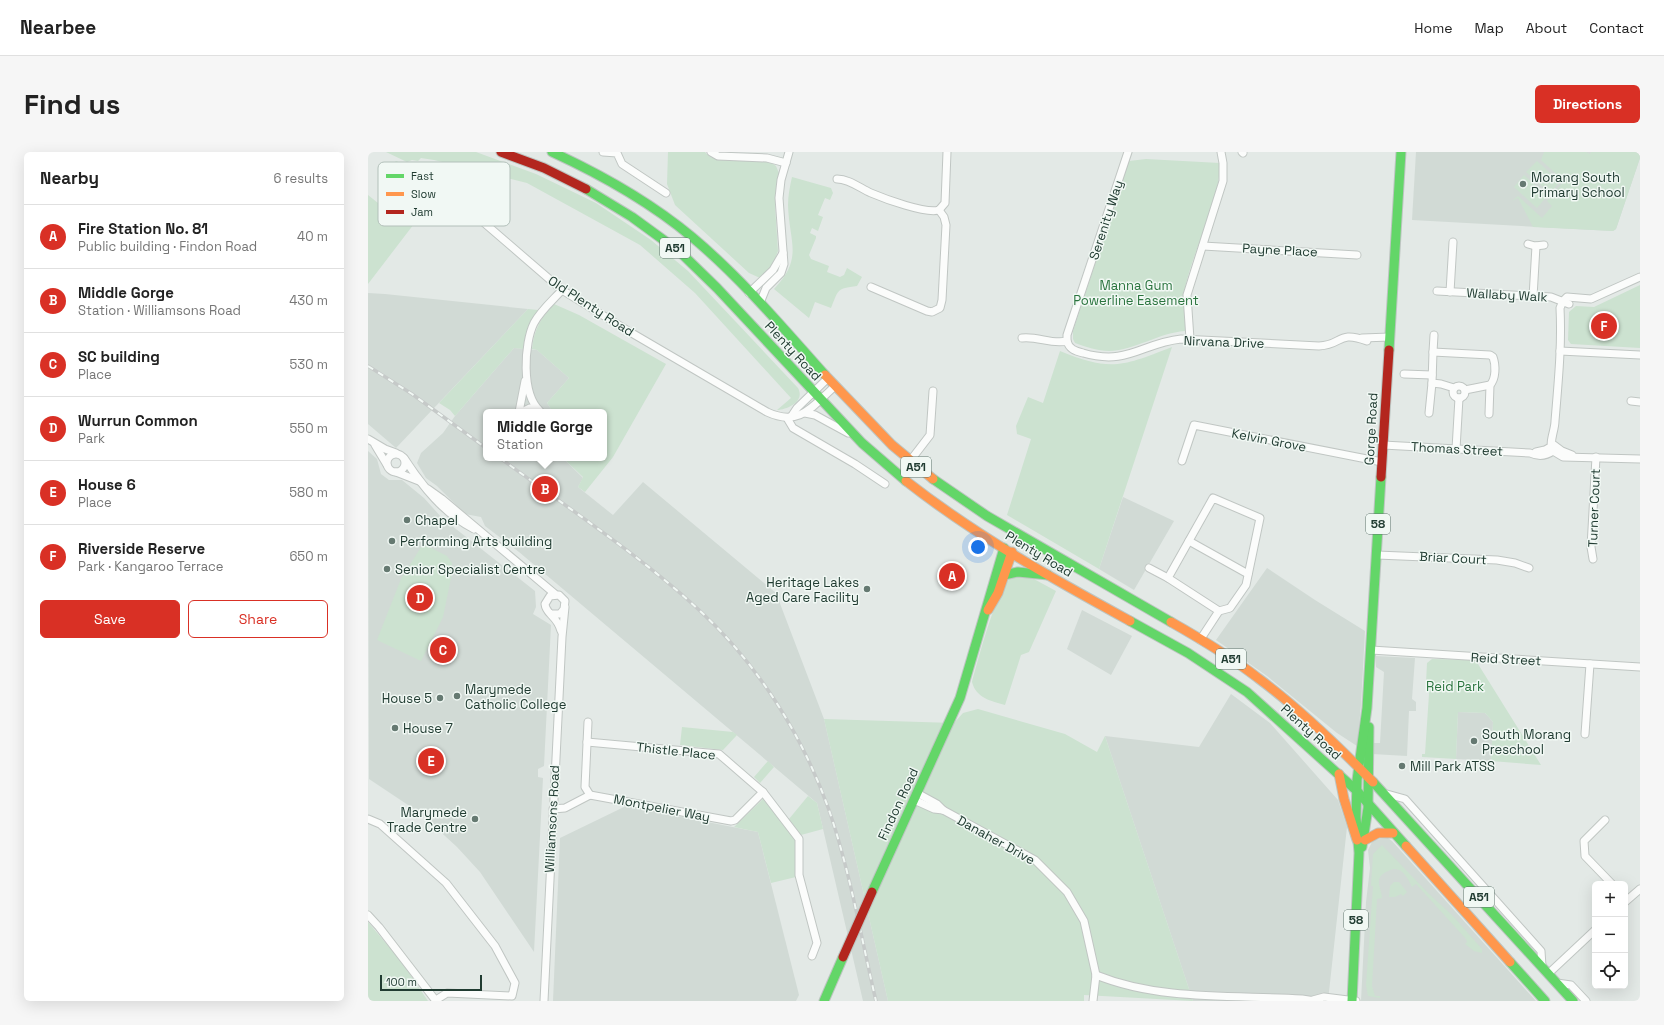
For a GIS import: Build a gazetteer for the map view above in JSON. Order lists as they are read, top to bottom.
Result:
{
  "streets": {
    "main road": [
      "A51",
      "Plenty Road",
      "Gorge Road",
      "58",
      "Findon Road"
    ],
    "street": [
      "Serenity Way",
      "Payne Place",
      "Wallaby Walk",
      "Old Plenty Road",
      "Nirvana Drive",
      "Kelvin Grove",
      "Thomas Street",
      "Turner Court",
      "Briar Court",
      "Reid Street",
      "Thistle Place",
      "Montpelier Way",
      "Williamsons Road",
      "Danaher Drive"
    ]
  },
  "crossings": [
    ["Serenity Way", "Nirvana Drive"],
    ["Nirvana Drive", "Gorge Road"],
    ["Plenty Road", "Gorge Road"],
    ["Plenty Road", "58"],
    ["Plenty Road", "Findon Road"],
    ["Gorge Road", "Kelvin Grove"],
    ["Gorge Road", "Thomas Street"],
    ["Gorge Road", "58"],
    ["Gorge Road", "Briar Court"],
    ["Gorge Road", "Reid Street"],
    ["Thistle Place", "Montpelier Way"],
    ["Findon Road", "Danaher Drive"]
  ],
  "parks": ["Manna Gum Powerline Easement", "Reid Park"],
  "places": [
    "Morang South Primary School",
    "Chapel",
    "Performing Arts building",
    "Senior Specialist Centre",
    "Heritage Lakes Aged Care Facility",
    "Marymede Catholic College",
    "House 5",
    "House 7",
    "South Morang Preschool",
    "Mill Park ATSS",
    "Marymede Trade Centre"
  ],
  "legend": ["Fast", "Slow", "Jam"],
  "scale_bar": "100 m",
  "page": {
    "header": "Nearbee",
    "nav": [
      "Home",
      "Map",
      "About",
      "Contact"
    ],
    "buttons": [
      "Directions",
      ["Save", "Share"]
    ],
    "title": "Find us",
    "heading": ["Nearby", "6 results"],
    "list": [
      {
        "mark": "A",
        "name": "Fire Station No. 81",
        "note": "Public building · Findon Road",
        "value": "40 m"
      },
      {
        "mark": "B",
        "name": "Middle Gorge",
        "note": "Station · Williamsons Road",
        "value": "430 m"
      },
      {
        "mark": "C",
        "name": "SC building",
        "note": "Place",
        "value": "530 m"
      },
      {
        "mark": "D",
        "name": "Wurrun Common",
        "note": "Park",
        "value": "550 m"
      },
      {
        "mark": "E",
        "name": "House 6",
        "note": "Place",
        "value": "580 m"
      },
      {
        "mark": "F",
        "name": "Riverside Reserve",
        "note": "Park · Kangaroo Terrace",
        "value": "650 m"
      }
    ],
    "pins": [
      "F",
      "B",
      "A",
      "D",
      "C",
      "E"
    ],
    "popup": ["Middle Gorge", "Station"],
    "map_buttons": ["+", "−"],
    "scale": "100 m"
  }
}
